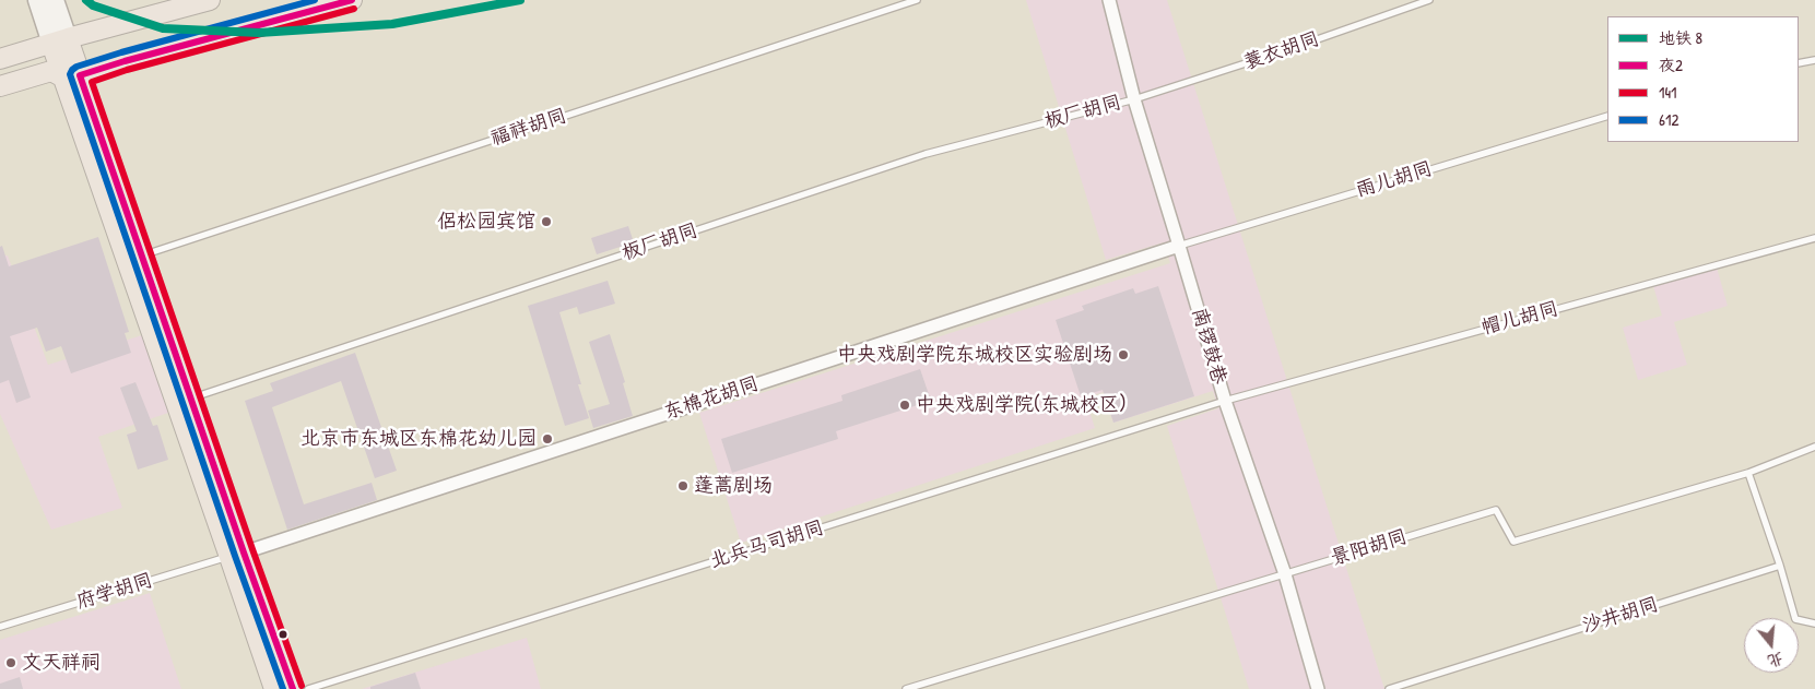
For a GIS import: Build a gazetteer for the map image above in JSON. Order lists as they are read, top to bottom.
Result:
{
  "streets": {
    "street": ["南锣鼓巷", "东棉花胡同"],
    "lane": [
      "蓑衣胡同",
      "板厂胡同",
      "福祥胡同",
      "雨儿胡同",
      "帽儿胡同",
      "北兵马司胡同",
      "景阳胡同",
      "府学胡同",
      "沙井胡同"
    ]
  },
  "crossings": [
    ["蓑衣胡同", "板厂胡同"],
    ["蓑衣胡同", "南锣鼓巷"],
    ["板厂胡同", "南锣鼓巷"],
    ["雨儿胡同", "南锣鼓巷"],
    ["雨儿胡同", "东棉花胡同"],
    ["帽儿胡同", "南锣鼓巷"],
    ["帽儿胡同", "北兵马司胡同"],
    ["南锣鼓巷", "东棉花胡同"],
    ["南锣鼓巷", "北兵马司胡同"],
    ["南锣鼓巷", "景阳胡同"],
    ["东棉花胡同", "府学胡同"]
  ],
  "places": [
    "侣松园宾馆",
    "中央戏剧学院东城校区实验剧场",
    "中央戏剧学院(东城校区)",
    "北京市东城区东棉花幼儿园",
    "蓬蒿剧场",
    "文天祥祠"
  ],
  "lines": [
    "metro line 8",
    "transit line 夜2",
    "transit line 612",
    "transit line 141"
  ],
  "legend": [
    "地铁 8",
    "夜2",
    "141",
    "612"
  ],
  "north": "bottom"
}
